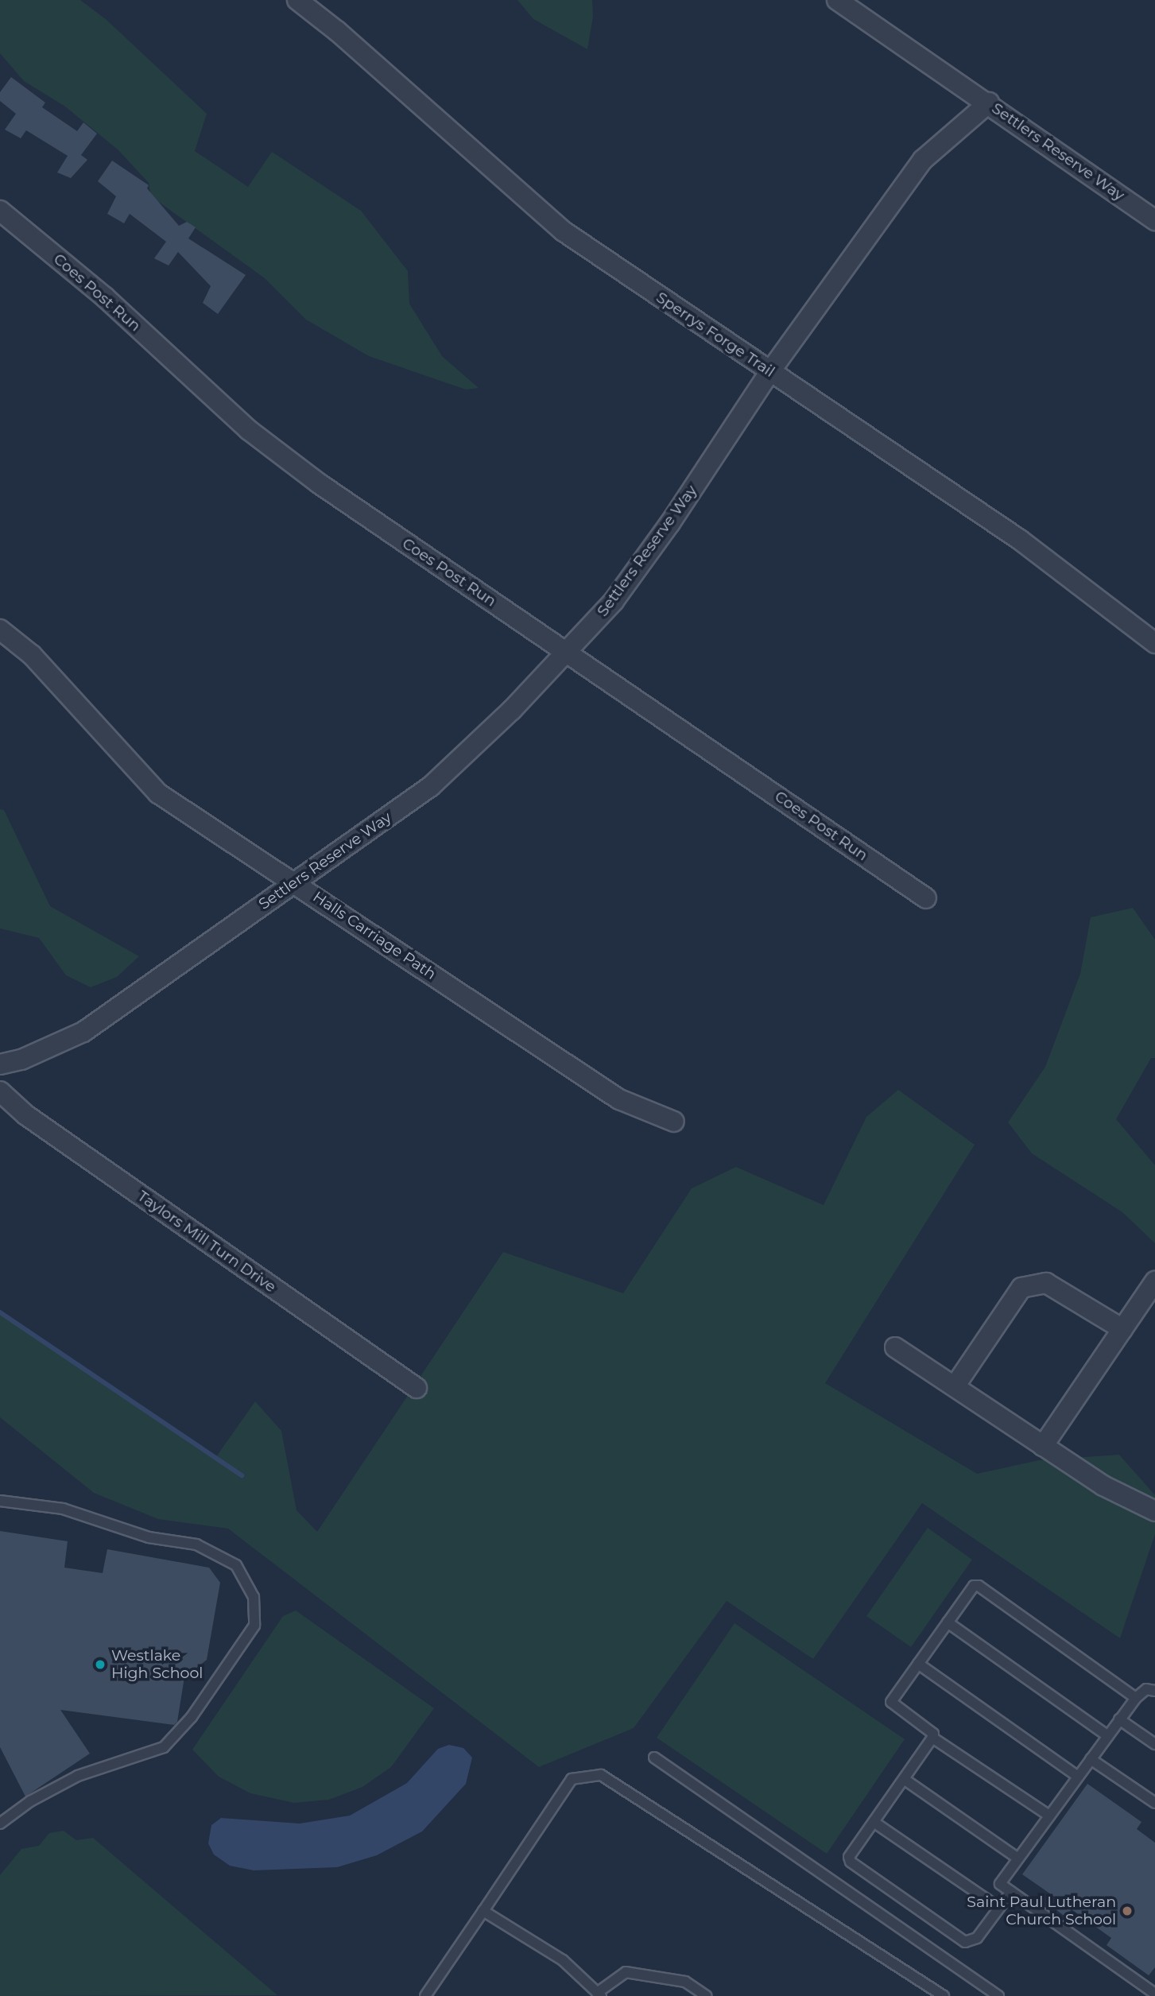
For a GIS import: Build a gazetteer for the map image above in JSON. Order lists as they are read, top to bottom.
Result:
{
  "streets": {
    "street": [
      "Settlers Reserve Way",
      "Coes Post Run",
      "Sperrys Forge Trail",
      "Halls Carriage Path",
      "Taylors Mill Turn Drive"
    ]
  },
  "crossings": [
    ["Settlers Reserve Way", "Coes Post Run"],
    ["Settlers Reserve Way", "Sperrys Forge Trail"],
    ["Settlers Reserve Way", "Halls Carriage Path"]
  ],
  "places": ["Westlake High School", "Saint Paul Lutheran Church School"]
}
